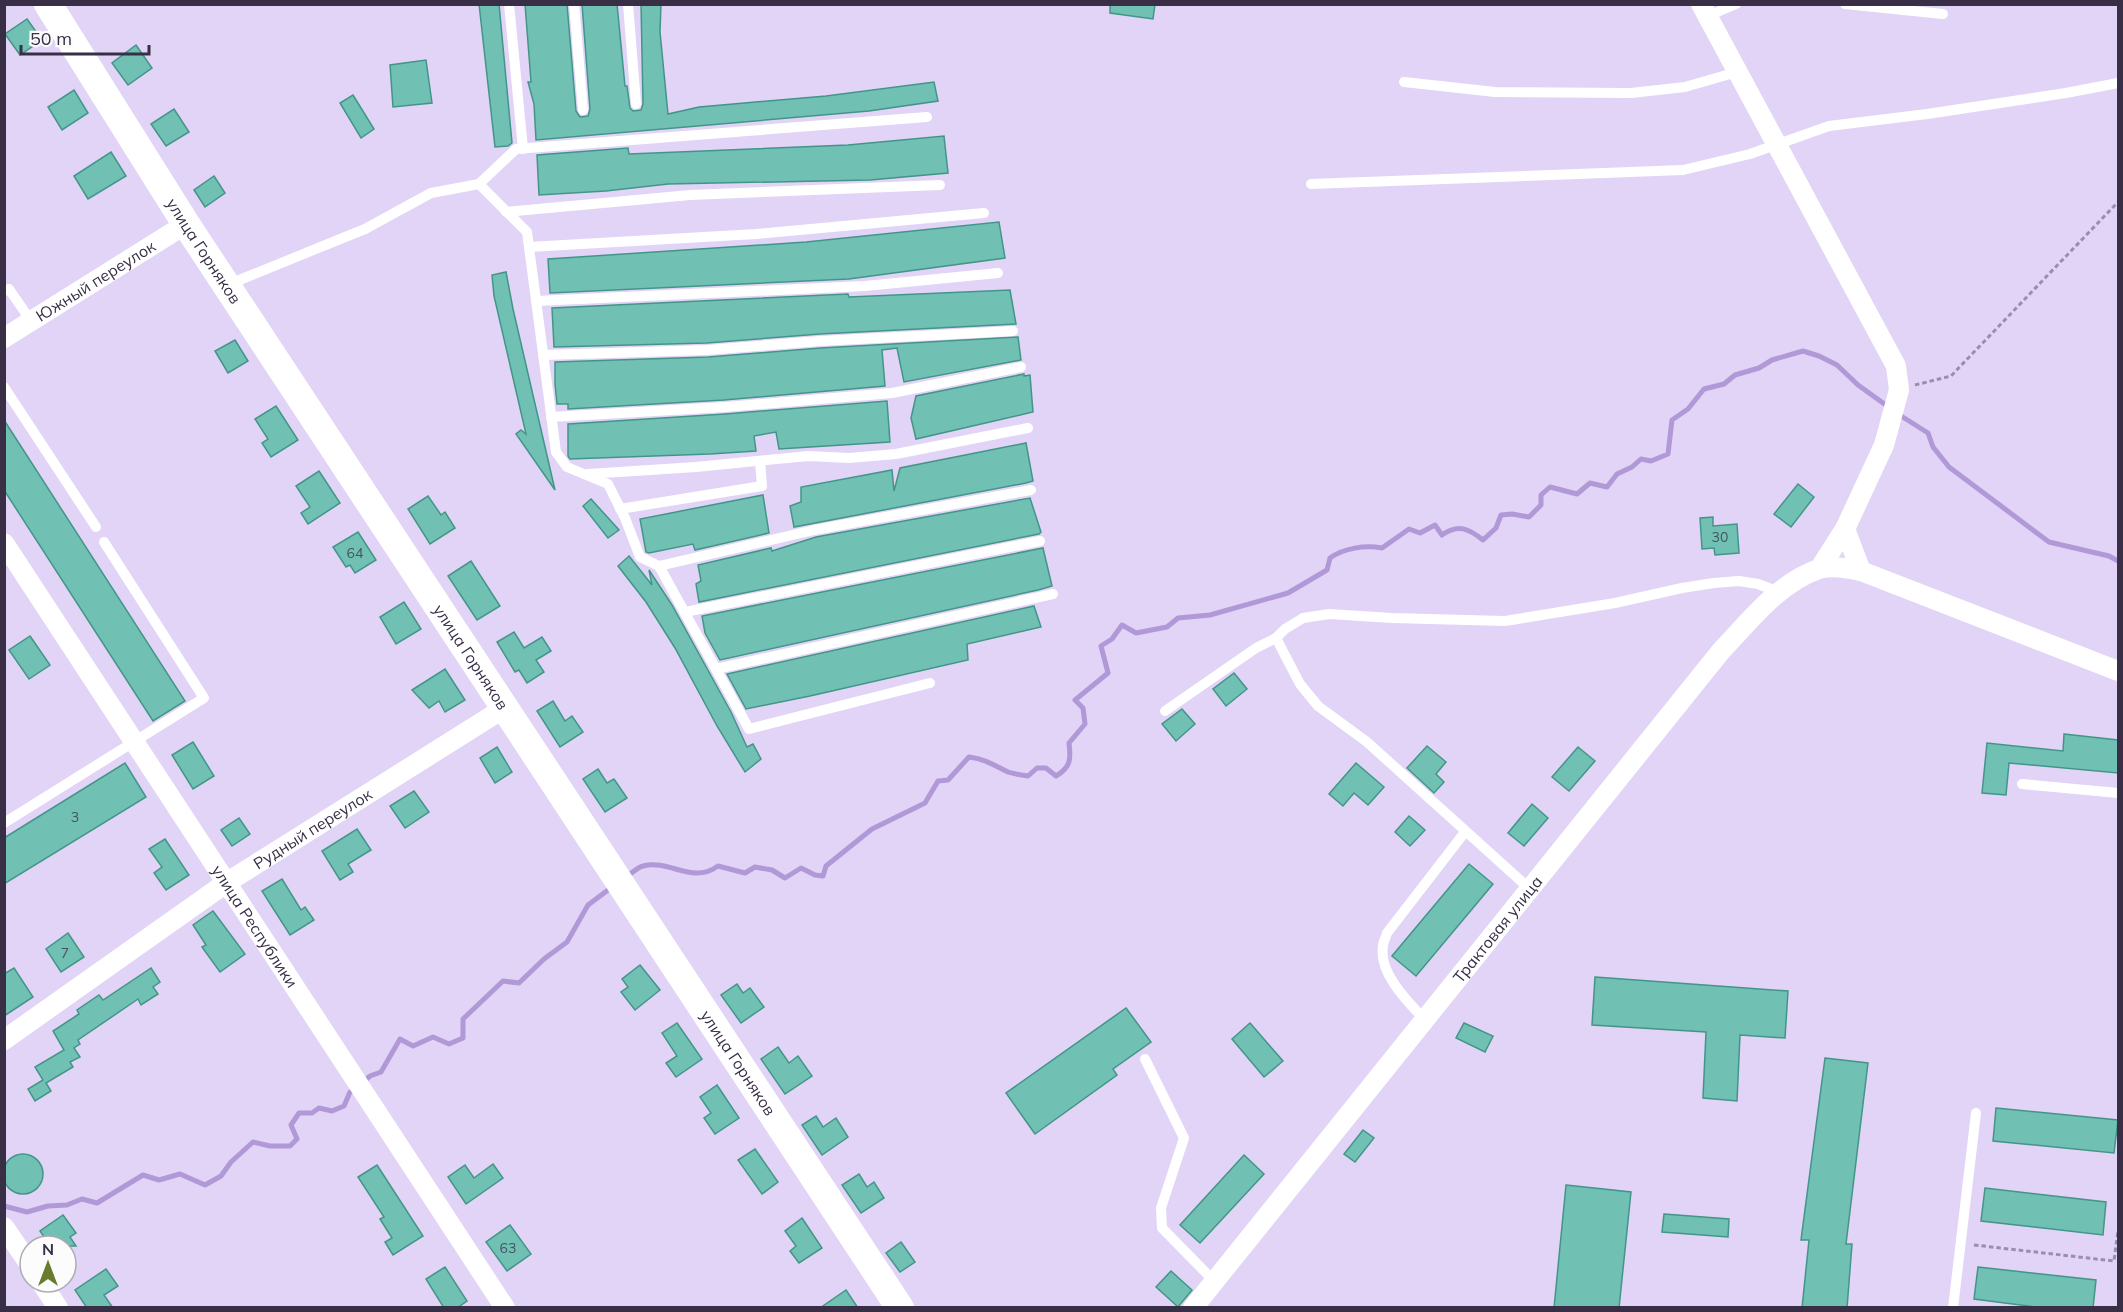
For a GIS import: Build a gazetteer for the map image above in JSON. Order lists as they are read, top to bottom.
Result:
{
  "streets": {
    "street": [
      "улица Горняков",
      "Южный переулок",
      "Рудный переулок",
      "улица Республики",
      "Трактовая улица"
    ]
  },
  "crossings": [
    ["улица Горняков", "Южный переулок"],
    ["улица Горняков", "Рудный переулок"],
    ["Рудный переулок", "улица Республики"]
  ],
  "house_numbers": [
    "30",
    "64",
    "3",
    "7",
    "63"
  ],
  "scale_bar": "50 m",
  "north": "top"
}
